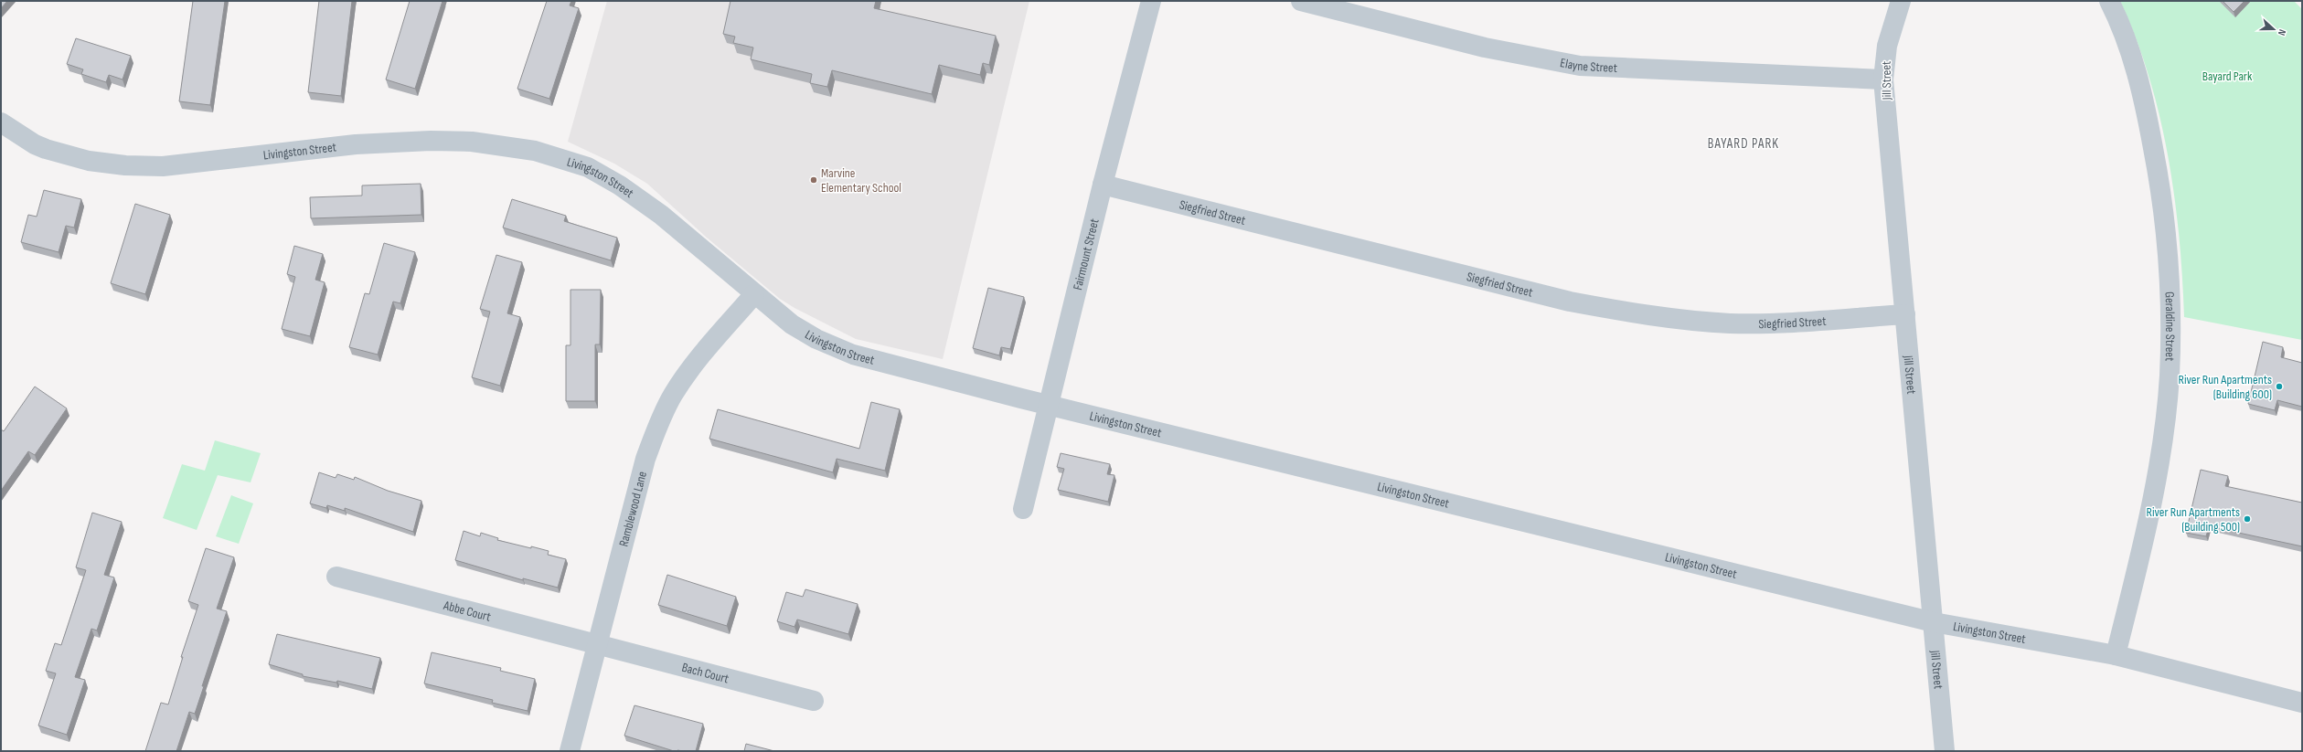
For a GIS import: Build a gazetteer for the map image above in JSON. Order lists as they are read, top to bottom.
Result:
{
  "streets": {
    "street": [
      "Elayne Street",
      "Jill Street",
      "Livingston Street",
      "Siegfried Street",
      "Fairmount Street",
      "Geraldine Street",
      "Ramblewood Lane",
      "Abbe Court",
      "Bach Court"
    ]
  },
  "crossings": [
    ["Elayne Street", "Jill Street"],
    ["Jill Street", "Livingston Street"],
    ["Jill Street", "Siegfried Street"],
    ["Livingston Street", "Fairmount Street"],
    ["Livingston Street", "Geraldine Street"],
    ["Livingston Street", "Ramblewood Lane"],
    ["Siegfried Street", "Fairmount Street"],
    ["Ramblewood Lane", "Abbe Court"],
    ["Ramblewood Lane", "Bach Court"],
    ["Abbe Court", "Bach Court"]
  ],
  "districts": ["BAYARD PARK"],
  "parks": ["Bayard Park"],
  "places": ["Marvine Elementary School", "River Run Apartments (Building 600)", "River Run Apartments (Building 500)"],
  "north": "right"
}
